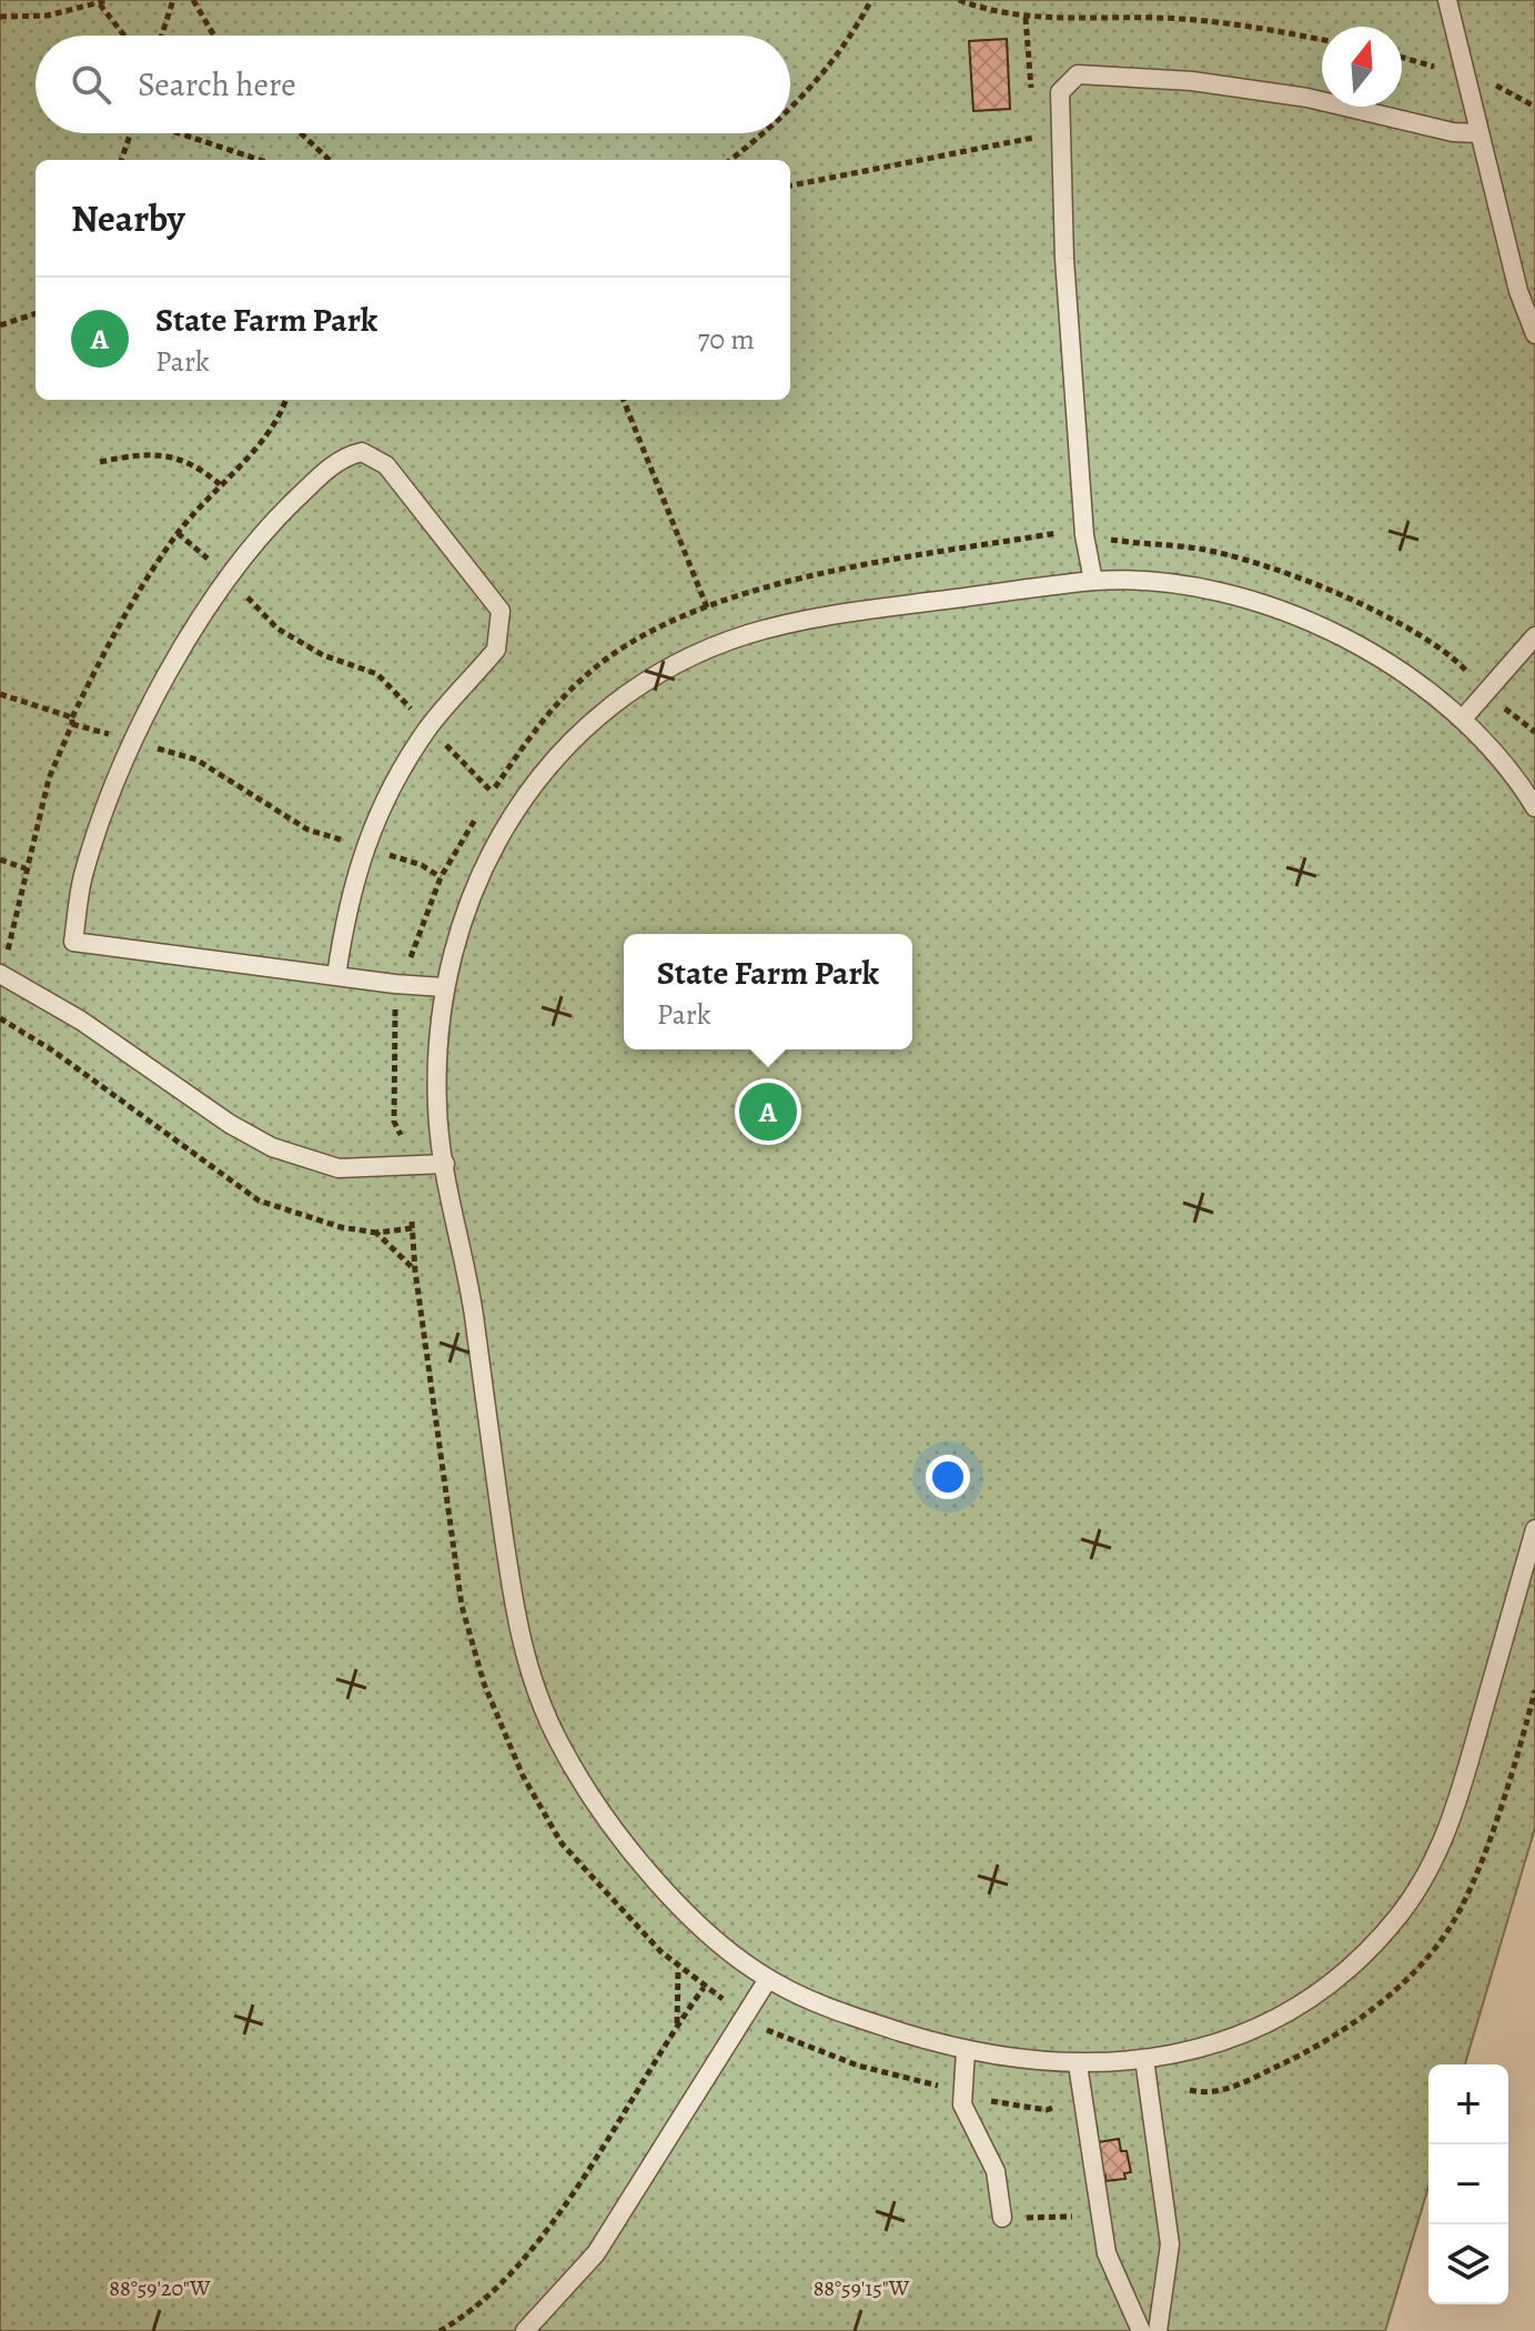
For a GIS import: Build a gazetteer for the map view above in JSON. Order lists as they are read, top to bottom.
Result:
{
  "north": "top",
  "page": {
    "search": "Search here",
    "heading": "Nearby",
    "list": [
      {
        "mark": "A",
        "name": "State Farm Park",
        "note": "Park",
        "value": "70 m"
      }
    ],
    "popup": ["State Farm Park", "Park"],
    "pins": "A",
    "map_buttons": ["+", "−"]
  },
  "coordinates": ["88°59'20\"W", "88°59'15\"W"]
}
